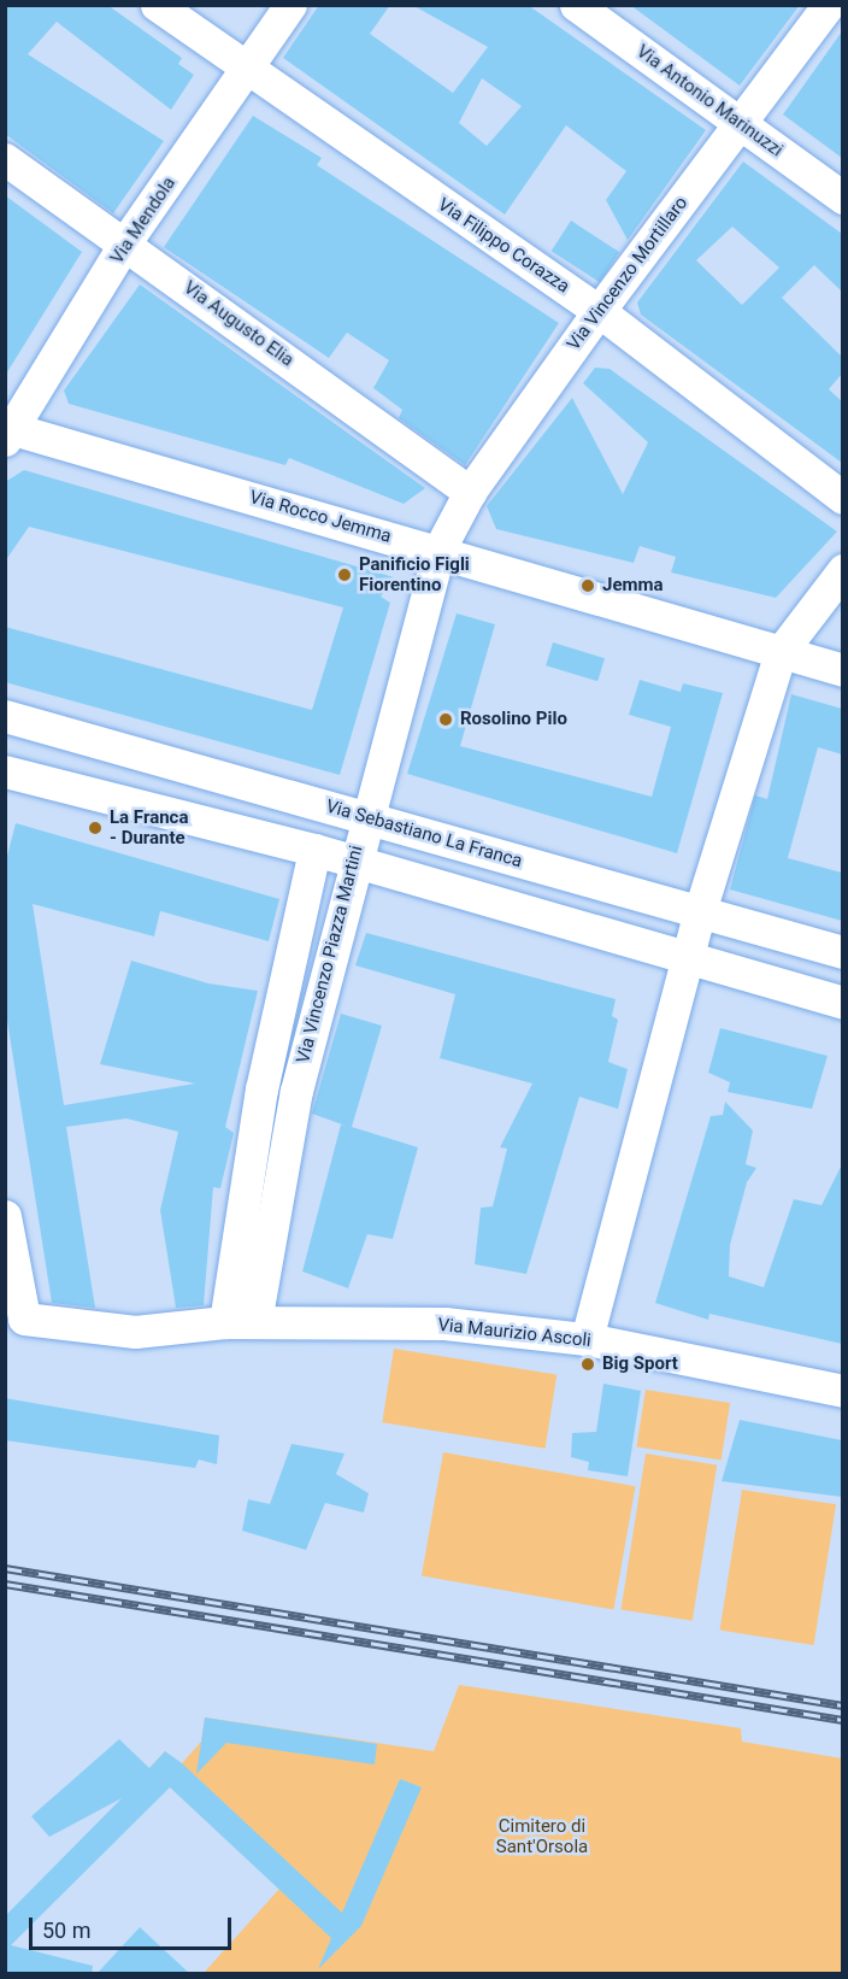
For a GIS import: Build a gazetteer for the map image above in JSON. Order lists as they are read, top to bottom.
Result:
{
  "streets": {
    "street": [
      "Via Antonio Marinuzzi",
      "Via Mendola",
      "Via Filippo Corazza",
      "Via Vincenzo Mortillaro",
      "Via Augusto Elia",
      "Via Rocco Jemma",
      "Via Sebastiano La Franca",
      "Via Vincenzo Piazza Martini",
      "Via Maurizio Ascoli"
    ]
  },
  "crossings": [
    ["Via Antonio Marinuzzi", "Via Vincenzo Mortillaro"],
    ["Via Mendola", "Via Filippo Corazza"],
    ["Via Mendola", "Via Augusto Elia"],
    ["Via Mendola", "Via Rocco Jemma"],
    ["Via Filippo Corazza", "Via Vincenzo Mortillaro"],
    ["Via Vincenzo Mortillaro", "Via Augusto Elia"],
    ["Via Vincenzo Mortillaro", "Via Rocco Jemma"],
    ["Via Vincenzo Mortillaro", "Via Vincenzo Piazza Martini"],
    ["Via Rocco Jemma", "Via Vincenzo Piazza Martini"],
    ["Via Sebastiano La Franca", "Via Vincenzo Piazza Martini"],
    ["Via Vincenzo Piazza Martini", "Via Maurizio Ascoli"]
  ],
  "parks": ["Cimitero di Sant'Orsola"],
  "places": [
    "Panificio Figli Fiorentino",
    "Jemma",
    "Rosolino Pilo",
    "La Franca - Durante",
    "Big Sport"
  ],
  "scale_bar": "50 m"
}
